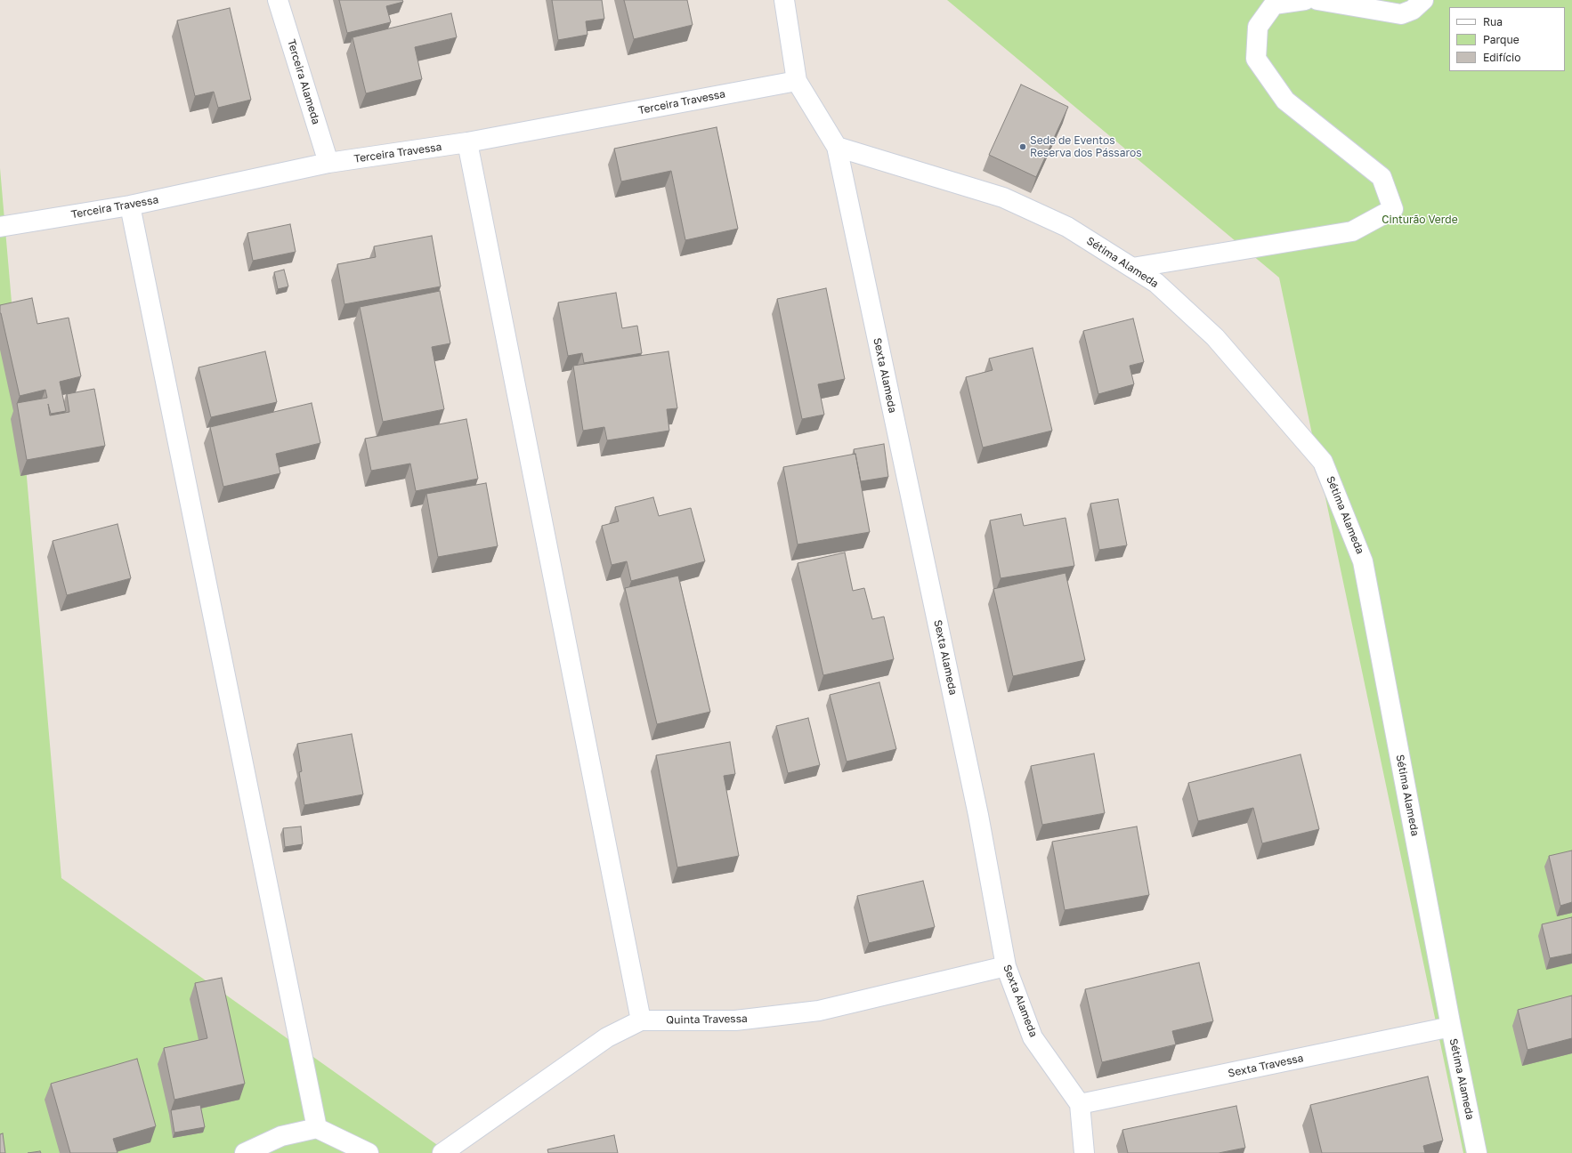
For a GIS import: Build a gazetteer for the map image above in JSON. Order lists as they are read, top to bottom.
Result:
{
  "streets": {
    "street": [
      "Terceira Alameda",
      "Terceira Travessa",
      "Sétima Alameda",
      "Sexta Alameda",
      "Quinta Travessa",
      "Sexta Travessa"
    ]
  },
  "crossings": [
    ["Terceira Alameda", "Terceira Travessa"],
    ["Terceira Travessa", "Sexta Alameda"],
    ["Sétima Alameda", "Sexta Alameda"],
    ["Sétima Alameda", "Sexta Travessa"],
    ["Sexta Alameda", "Quinta Travessa"],
    ["Sexta Alameda", "Sexta Travessa"]
  ],
  "parks": ["Cinturão Verde"],
  "places": ["Sede de Eventos Reserva dos Pássaros"],
  "legend": ["Rua", "Parque", "Edifício"]
}
